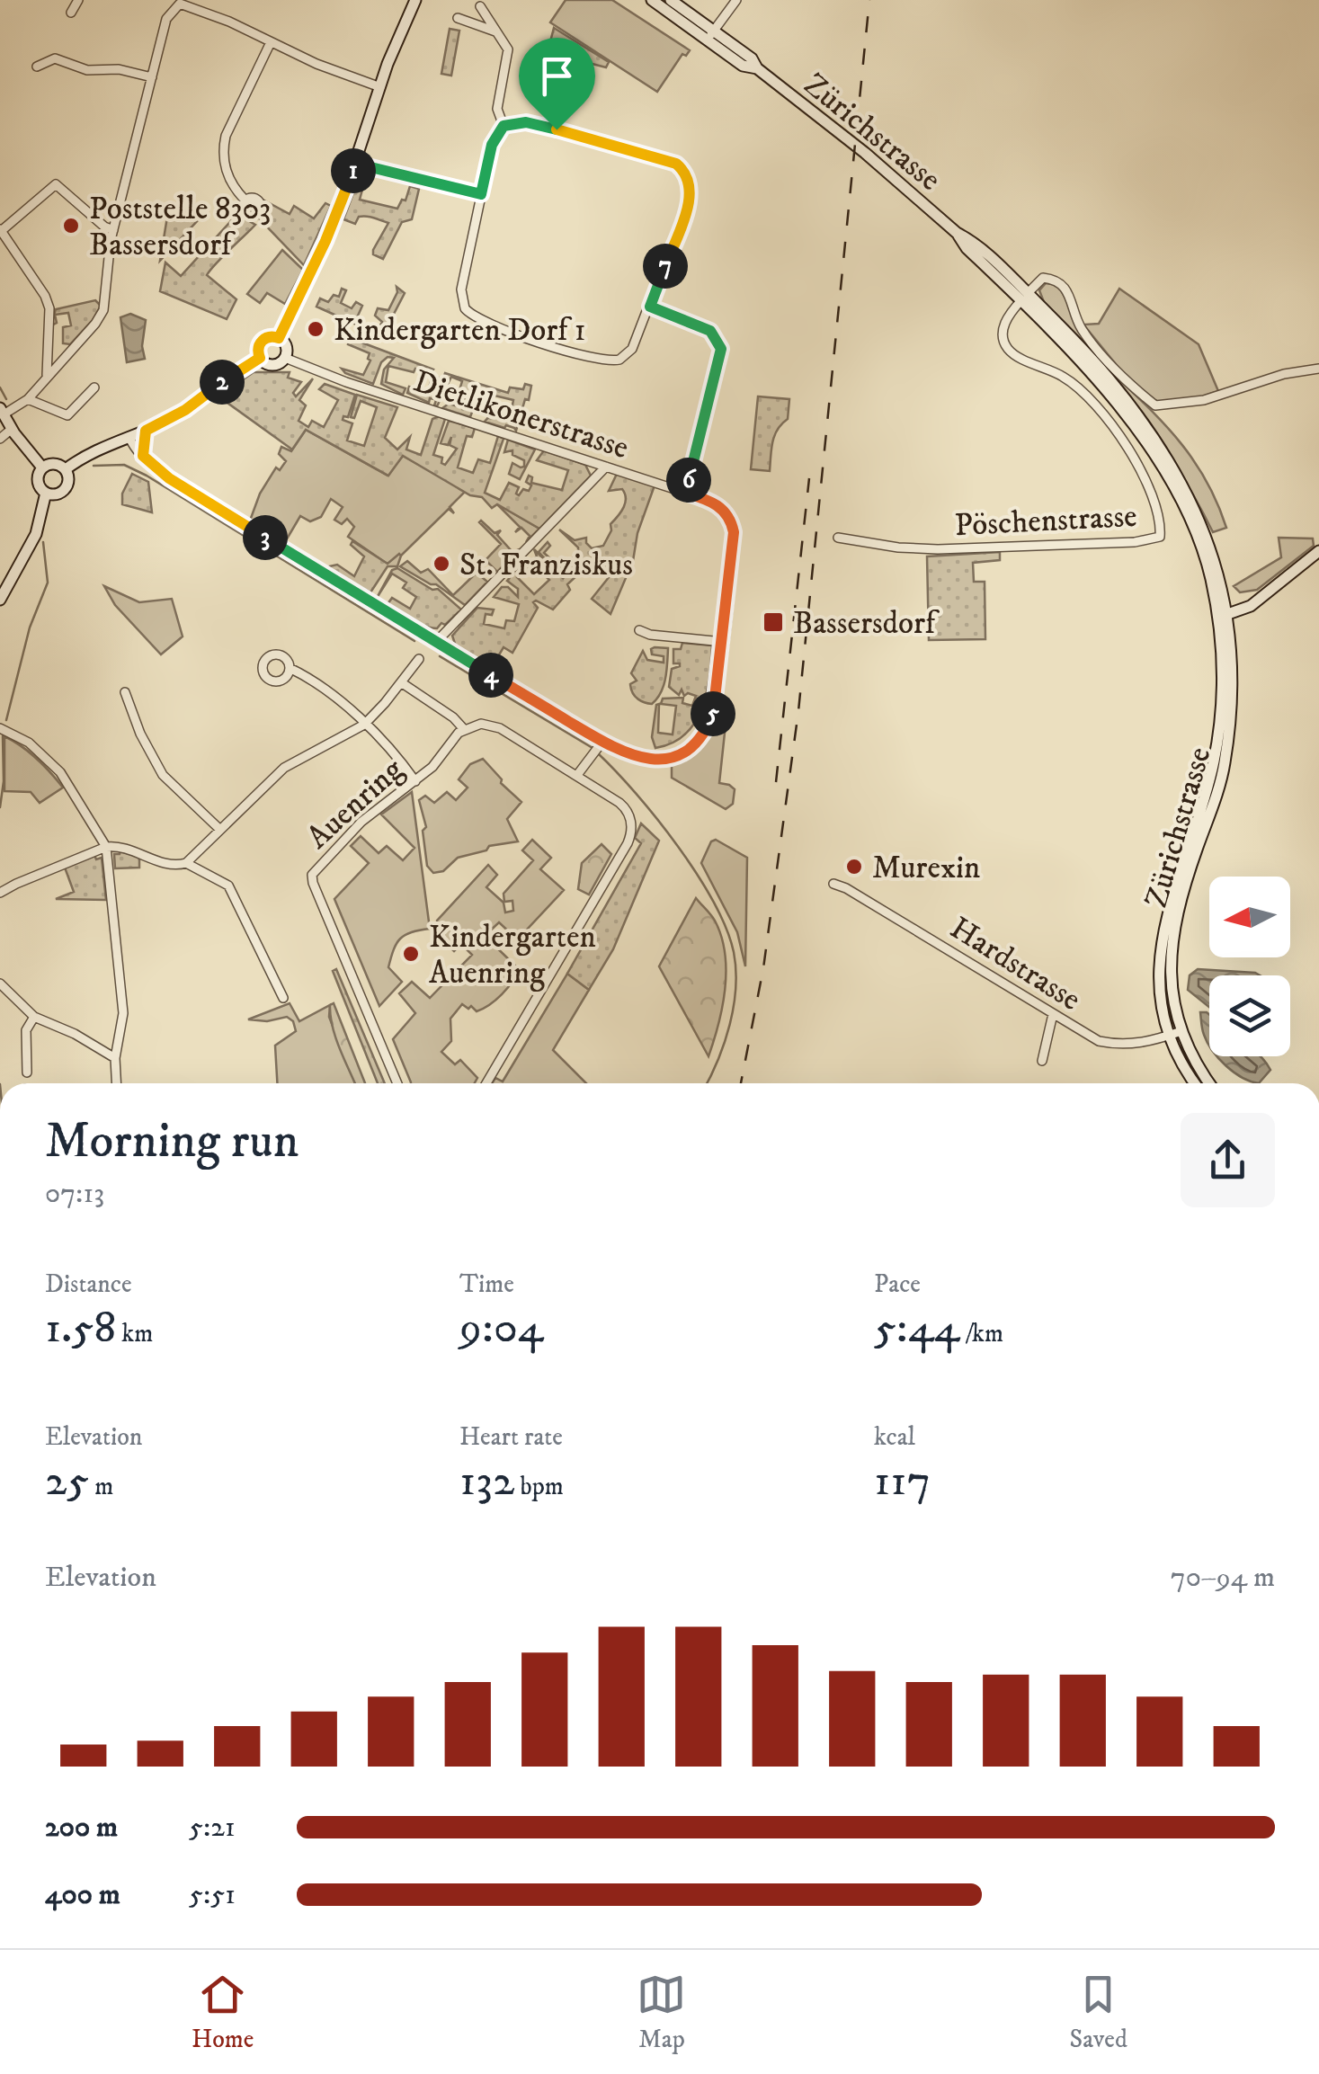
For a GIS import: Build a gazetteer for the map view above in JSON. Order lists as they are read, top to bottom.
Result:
{
  "streets": {
    "main road": ["Zürichstrasse"],
    "street": [
      "Dietlikonerstrasse",
      "Pöschenstrasse",
      "Auenring",
      "Hardstrasse"
    ]
  },
  "crossings": [
    ["Zürichstrasse", "Pöschenstrasse"],
    ["Zürichstrasse", "Hardstrasse"]
  ],
  "places": {
    "other": [
      "Poststelle 8303 Bassersdorf",
      "Kindergarten Dorf 1",
      "St. Franziskus",
      "Murexin",
      "Kindergarten Auenring"
    ],
    "transit": ["Bassersdorf"]
  },
  "north": "left",
  "page": {
    "pins": [
      "1",
      "7",
      "2",
      "6",
      "3",
      "4",
      "5"
    ],
    "heading": ["Morning run", "07:13"],
    "stats": [
      ["Distance", "1.58 km"],
      ["Time", "9:04"],
      ["Pace", "5:44 /km"],
      ["Elevation", "25 m"],
      ["Heart rate", "132 bpm"],
      ["kcal", "117"]
    ],
    "chart": ["Elevation", "70–94 m"],
    "list": [
      {
        "name": "200 m",
        "note": "5:21"
      },
      {
        "name": "400 m",
        "note": "5:51"
      }
    ],
    "tabs": ["Home", "Map", "Saved"]
  }
}
